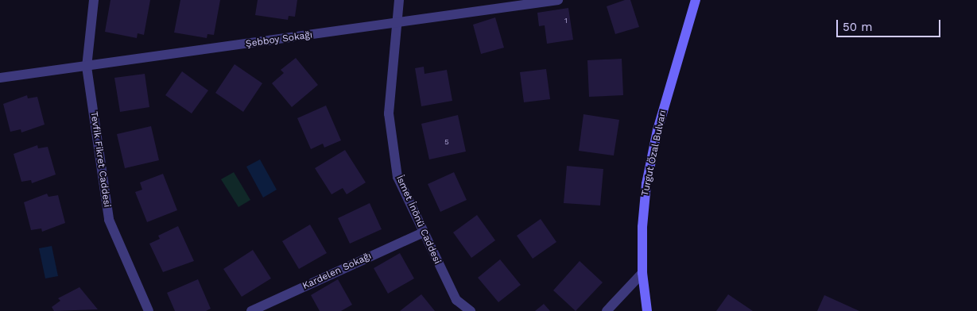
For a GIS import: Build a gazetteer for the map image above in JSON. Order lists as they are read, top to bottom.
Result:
{
  "streets": {
    "street": [
      "Şebboy Sokağı",
      "Turgut Özal Bulvarı",
      "Tevfik Fikret Caddesi",
      "İsmet İnönü Caddesi",
      "Kardelen Sokağı"
    ]
  },
  "crossings": [
    ["Şebboy Sokağı", "Tevfik Fikret Caddesi"],
    ["Şebboy Sokağı", "İsmet İnönü Caddesi"],
    ["İsmet İnönü Caddesi", "Kardelen Sokağı"]
  ],
  "house_numbers": ["1", "5"],
  "scale_bar": "50 m"
}
